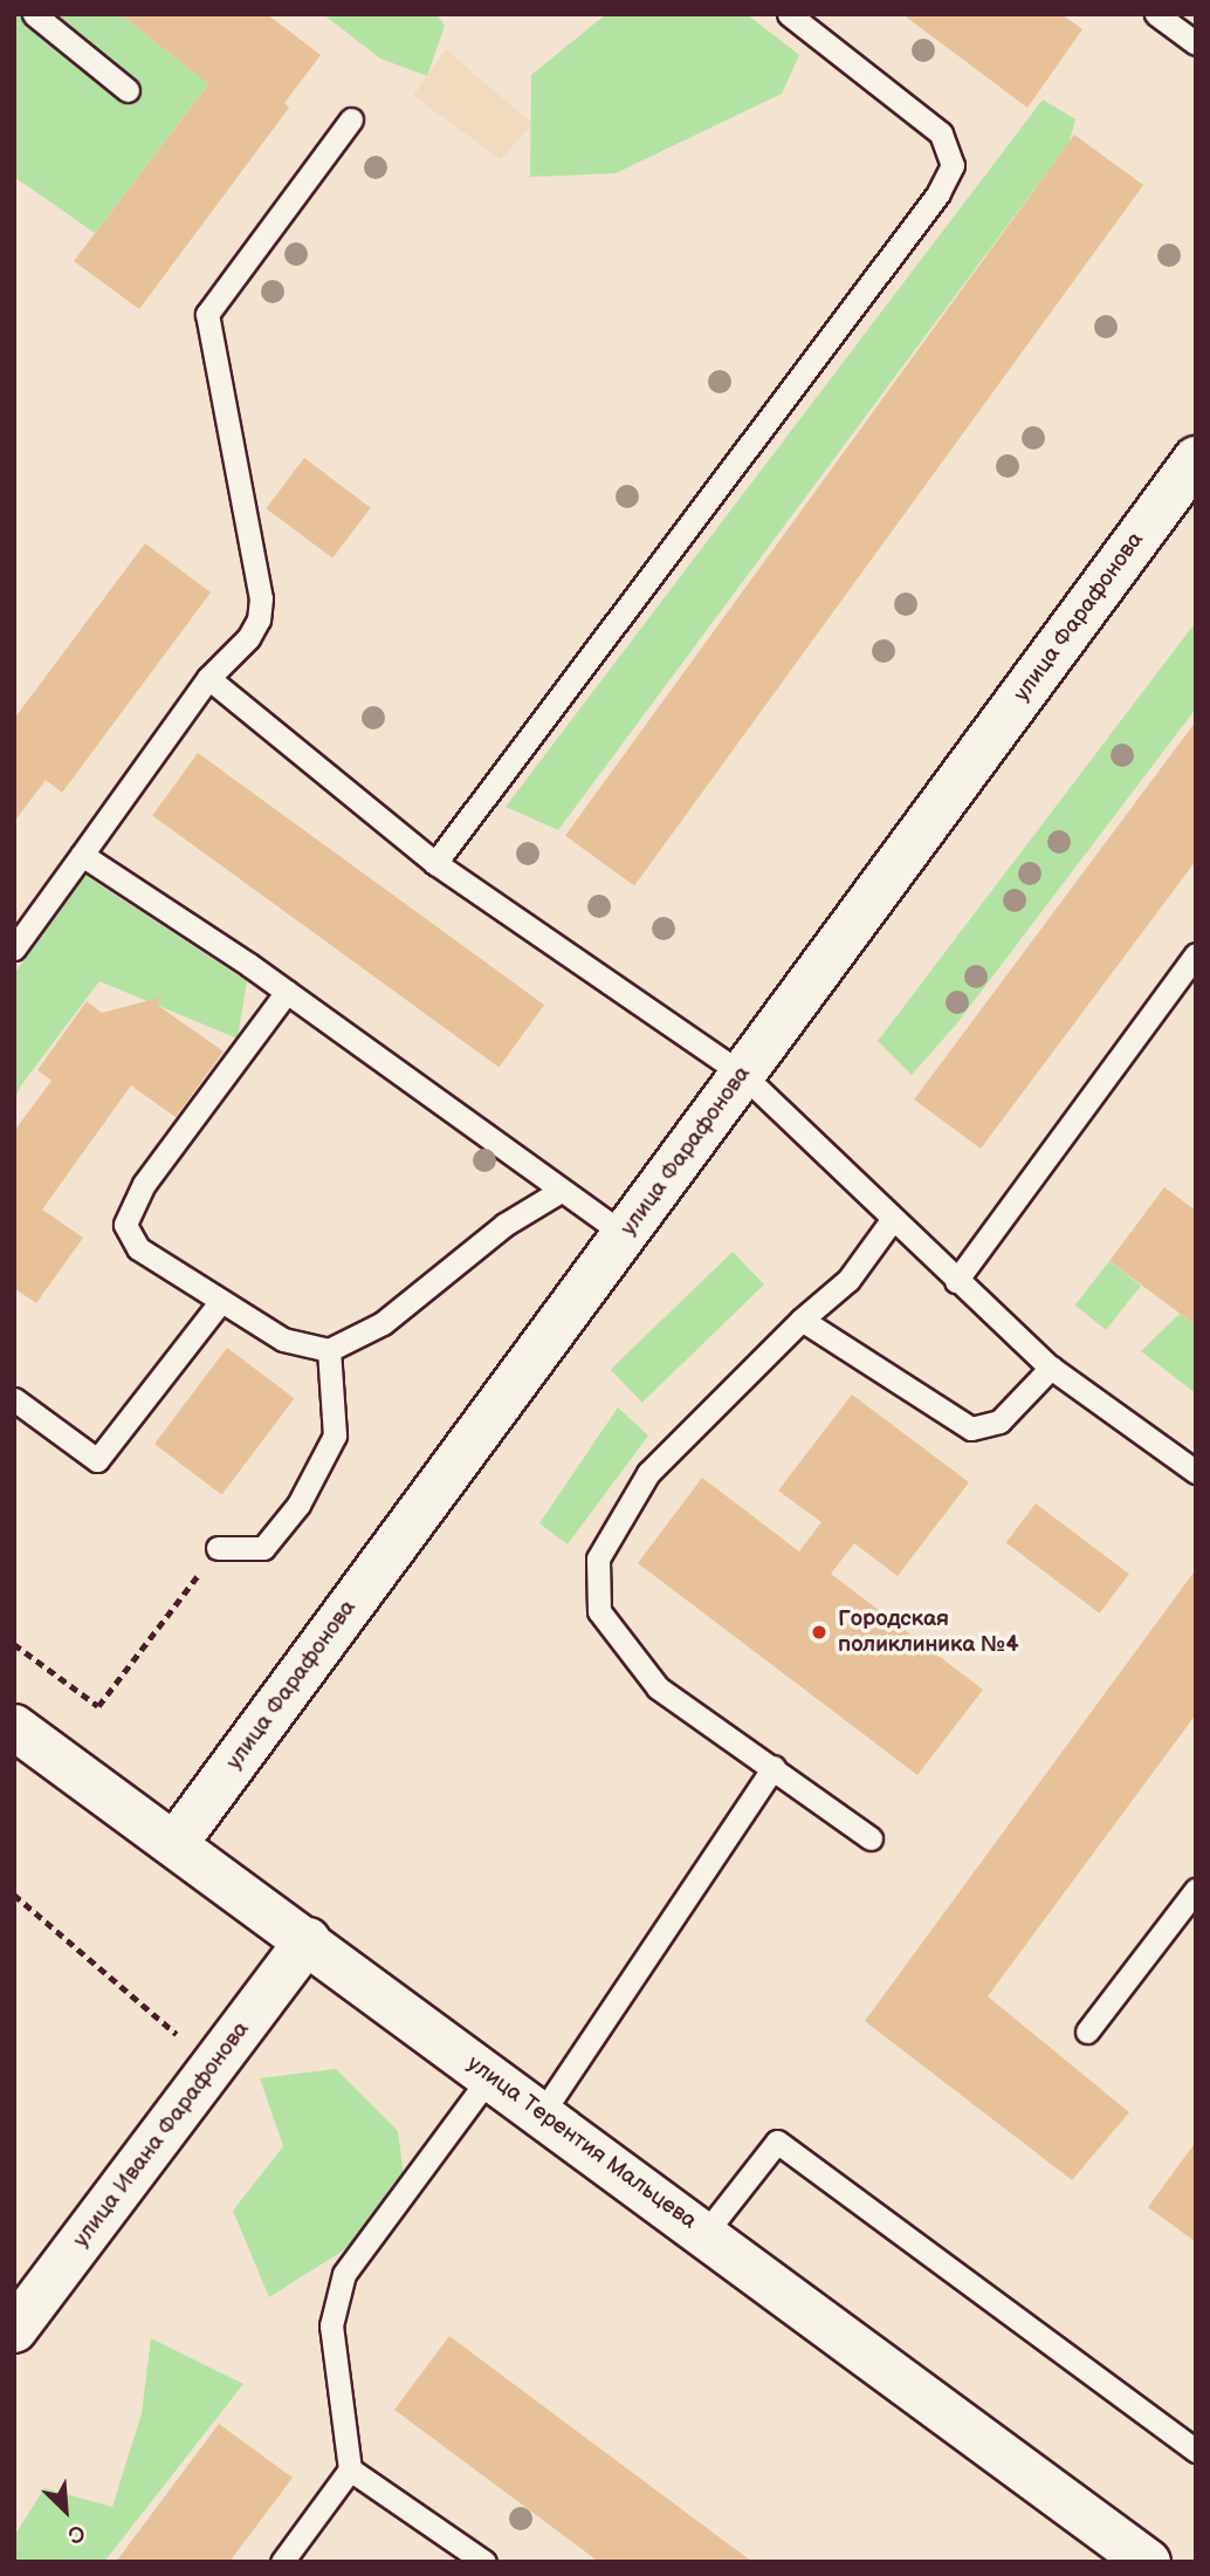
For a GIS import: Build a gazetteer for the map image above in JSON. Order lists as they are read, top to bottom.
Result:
{
  "streets": {
    "street": ["улица Фарафонова", "улица Ивана Фарафонова", "улица Терентия Мальцева"]
  },
  "crossings": [
    ["улица Фарафонова", "улица Терентия Мальцева"],
    ["улица Ивана Фарафонова", "улица Терентия Мальцева"]
  ],
  "places": ["Городская поликлиника №4"],
  "north": "bottom right"
}
